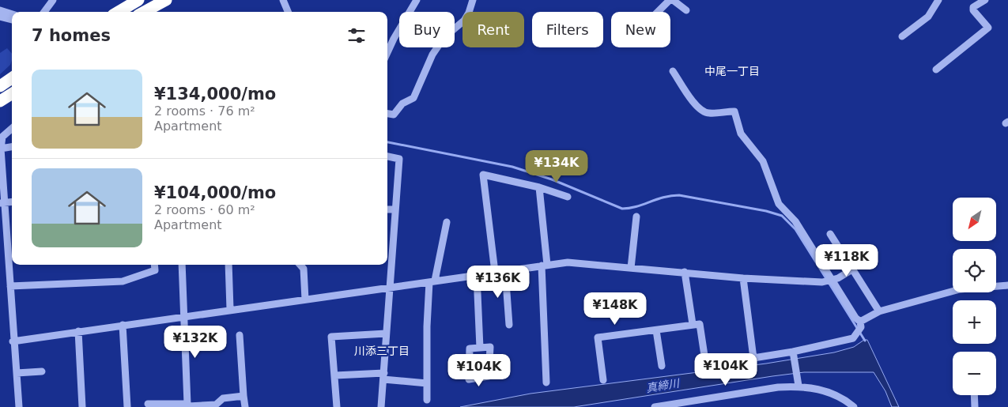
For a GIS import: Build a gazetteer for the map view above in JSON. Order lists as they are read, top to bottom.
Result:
{
  "districts": ["中尾一丁目", "川添三丁目"],
  "water": ["真締川"],
  "north": "bottom left",
  "page": {
    "chip": [
      "Buy",
      "Rent",
      "Filters",
      "New"
    ],
    "heading": "7 homes",
    "list": [
      {
        "name": "¥134,000/mo",
        "note": "2 rooms · 76 m² · Apartment"
      },
      {
        "name": "¥104,000/mo",
        "note": "2 rooms · 60 m² · Apartment"
      }
    ],
    "price": [
      "¥134K",
      "¥118K",
      "¥136K",
      "¥148K",
      "¥132K",
      "¥104K",
      "¥104K"
    ],
    "map_buttons": ["+", "−"]
  }
}
